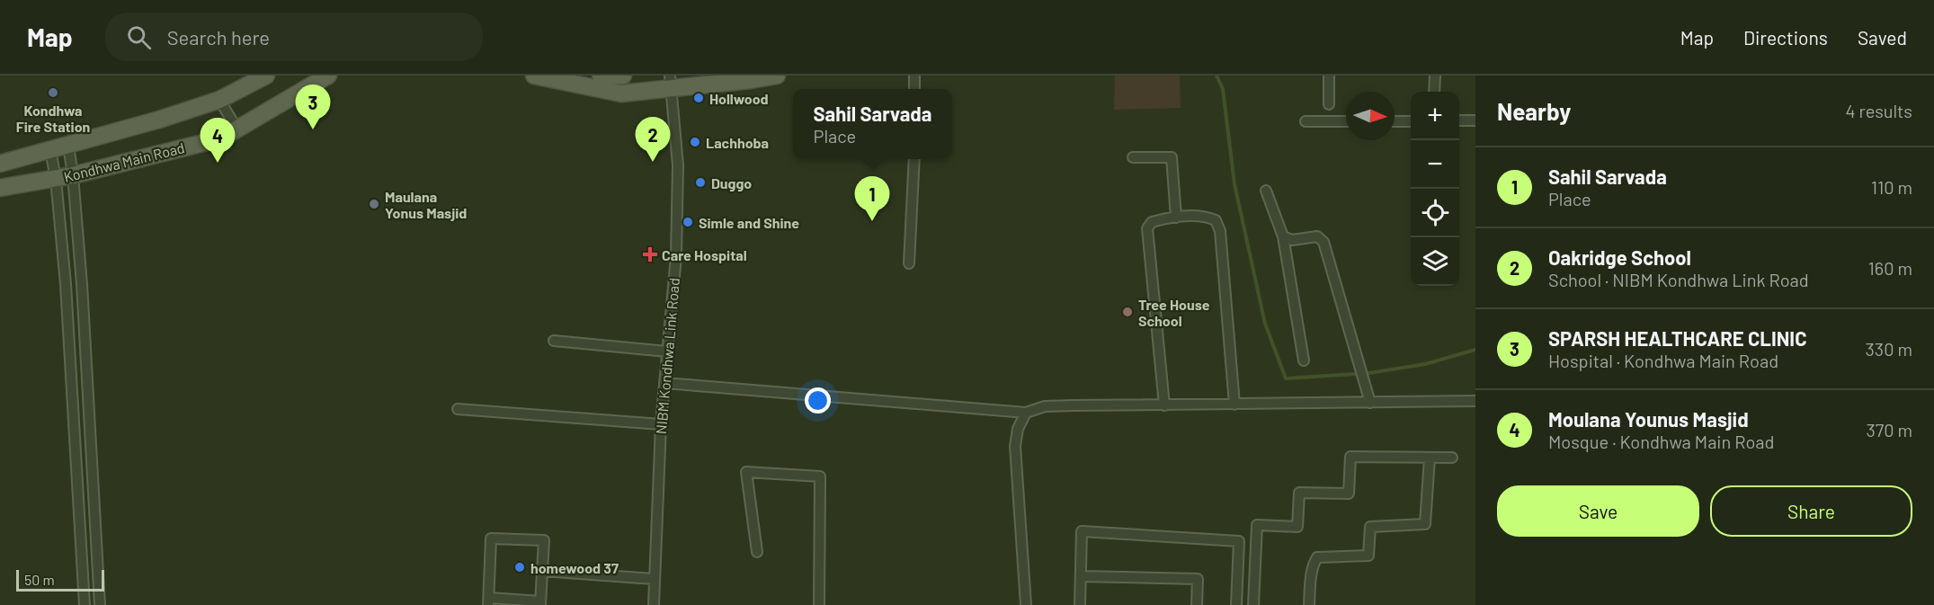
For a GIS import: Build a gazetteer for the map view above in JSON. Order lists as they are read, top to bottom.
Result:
{
  "streets": {
    "main road": ["Kondhwa Main Road"],
    "street": ["NIBM Kondhwa Link Road"]
  },
  "places": {
    "other": [
      "Kondhwa Fire Station",
      "Hollwood",
      "Lachhoba",
      "Duggo",
      "Maulana Yonus Masjid",
      "Simle and Shine",
      "Tree House School",
      "homewood 37"
    ],
    "health": ["Care Hospital"]
  },
  "scale_bar": "50 m",
  "north": "right",
  "page": {
    "header": "Map",
    "search": "Search here",
    "nav": ["Map", "Directions", "Saved"],
    "heading": ["Nearby", "4 results"],
    "pins": [
      "3",
      "2",
      "4",
      "1"
    ],
    "popup": ["Sahil Sarvada", "Place"],
    "map_buttons": ["+", "−"],
    "list": [
      {
        "mark": "1",
        "name": "Sahil Sarvada",
        "note": "Place",
        "value": "110 m"
      },
      {
        "mark": "2",
        "name": "Oakridge School",
        "note": "School · NIBM Kondhwa Link Road",
        "value": "160 m"
      },
      {
        "mark": "3",
        "name": "SPARSH HEALTHCARE CLINIC",
        "note": "Hospital · Kondhwa Main Road",
        "value": "330 m"
      },
      {
        "mark": "4",
        "name": "Moulana Younus Masjid",
        "note": "Mosque · Kondhwa Main Road",
        "value": "370 m"
      }
    ],
    "buttons": ["Save", "Share"],
    "scale": "50 m"
  }
}
